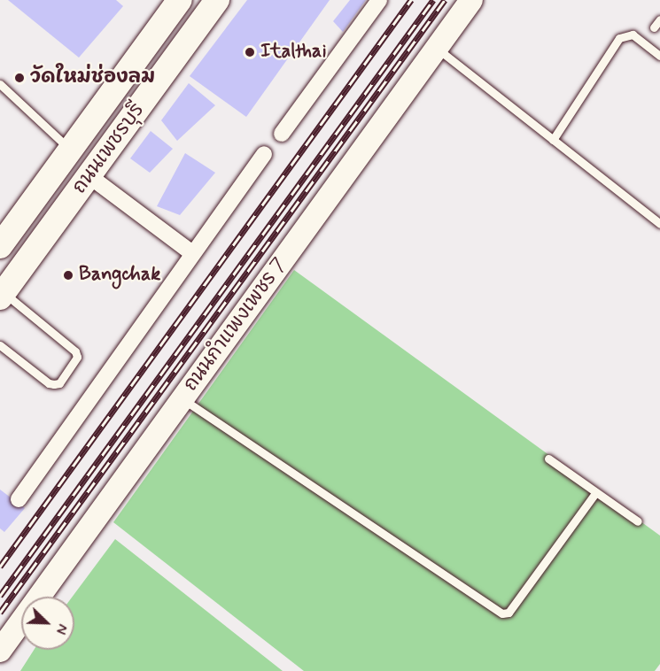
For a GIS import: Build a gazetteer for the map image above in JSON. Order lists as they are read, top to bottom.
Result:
{
  "streets": {
    "main road": ["ถนนเพชรบุรี"],
    "street": ["ถนนกำแพงเพชร 7"]
  },
  "places": ["Italthai", "วัดใหม่ช่องลม", "Bangchak"],
  "north": "bottom right"
}
